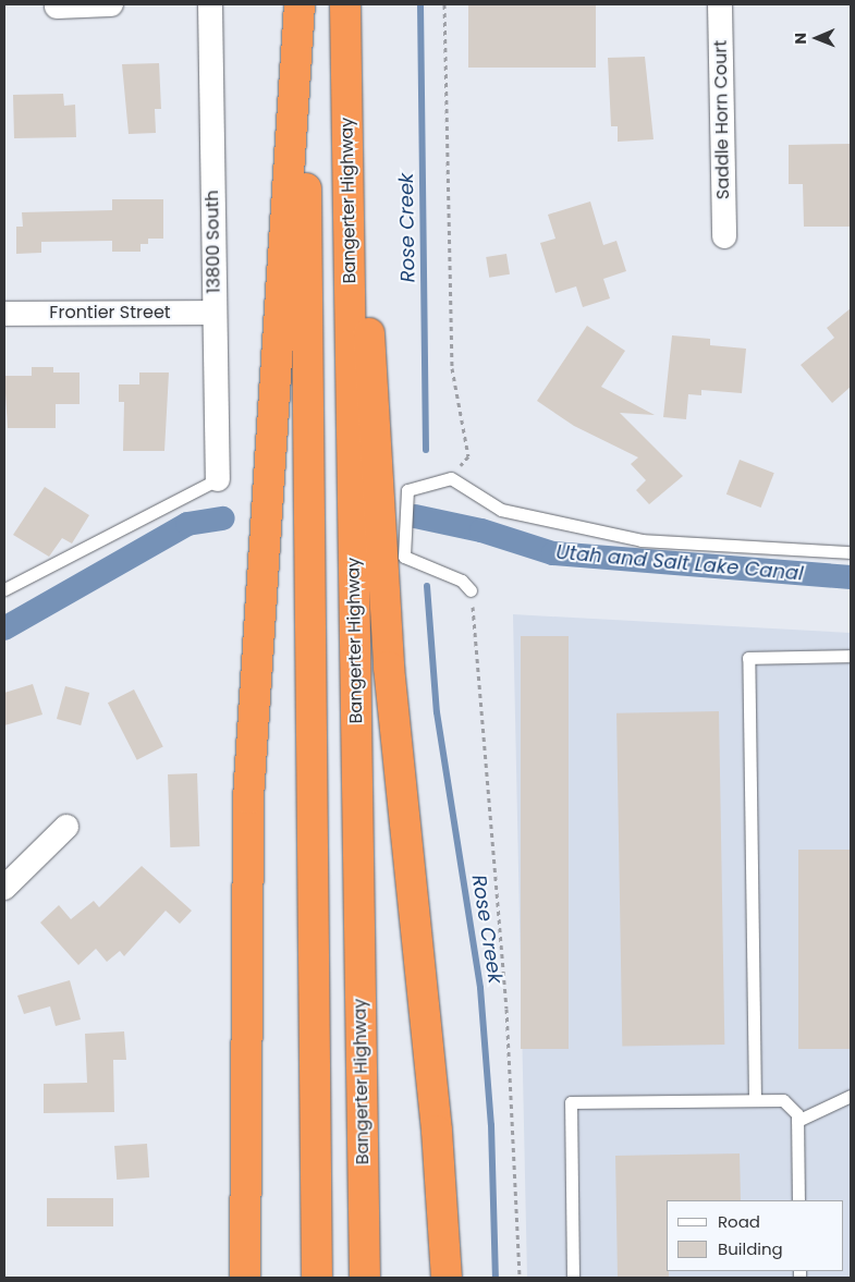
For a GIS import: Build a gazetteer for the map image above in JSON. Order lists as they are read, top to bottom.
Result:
{
  "streets": {
    "highway": ["Bangerter Highway"],
    "street": ["Saddle Horn Court", "13800 South", "Frontier Street"]
  },
  "crossings": [
    ["13800 South", "Frontier Street"]
  ],
  "water": ["Rose Creek", "Utah and Salt Lake Canal"],
  "legend": ["Road", "Building"],
  "north": "left"
}
